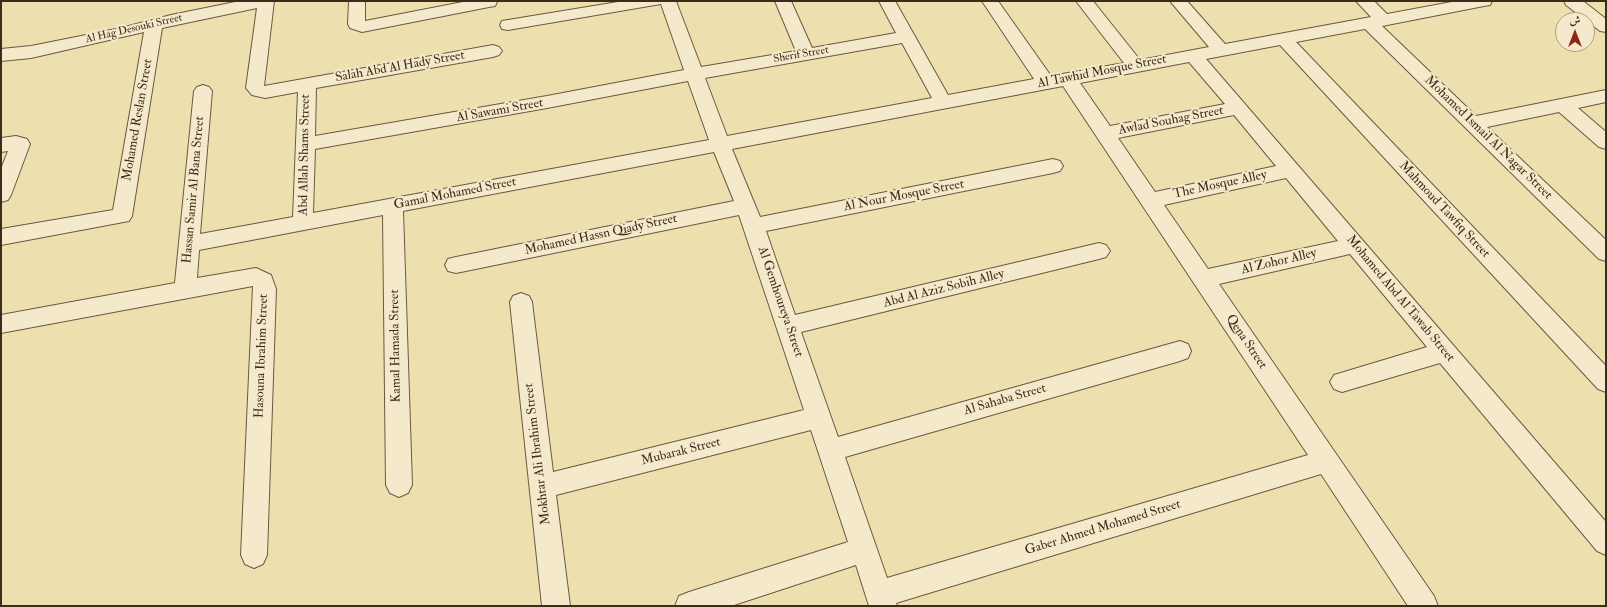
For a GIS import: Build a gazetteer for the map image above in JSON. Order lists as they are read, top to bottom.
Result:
{
  "streets": {
    "street": [
      "Al Hag Desouki Street",
      "Sherif Street",
      "Salah Abd Al Hady Street",
      "Al Tawhid Mosque Street",
      "Al Sawami Street",
      "Mohamed Reslan Street",
      "Awlad Souhag Street",
      "Mohamed Ismail Al Nagar Street",
      "Abd Allah Shams Street",
      "The Mosque Alley",
      "Hassan Samir Al Bana Street",
      "Gamal Mohamed Street",
      "Al Nour Mosque Street",
      "Mahmoud Tawfiq Street",
      "Mohamed Hassn Qiady Street",
      "Al Zohor Alley",
      "Abd Al Aziz Sobih Alley",
      "Mohamed Abd Al Tawab Street",
      "Al Gemhoureya Street",
      "Qena Street",
      "Kamal Hamada Street",
      "Hasouna Ibrahim Street",
      "Al Sahaba Street",
      "Mubarak Street",
      "Mokhtar Ali Ibrahim Street",
      "Gaber Ahmed Mohamed Street"
    ]
  },
  "crossings": [
    ["Al Hag Desouki Street", "Mohamed Reslan Street"],
    ["Al Hag Desouki Street", "Abd Allah Shams Street"],
    ["Sherif Street", "Al Sawami Street"],
    ["Sherif Street", "Al Gemhoureya Street"],
    ["Salah Abd Al Hady Street", "Abd Allah Shams Street"],
    ["Al Tawhid Mosque Street", "Mohamed Ismail Al Nagar Street"],
    ["Al Tawhid Mosque Street", "Gamal Mohamed Street"],
    ["Al Tawhid Mosque Street", "Mahmoud Tawfiq Street"],
    ["Al Tawhid Mosque Street", "Mohamed Abd Al Tawab Street"],
    ["Al Tawhid Mosque Street", "Al Gemhoureya Street"],
    ["Al Tawhid Mosque Street", "Qena Street"],
    ["Al Sawami Street", "Abd Allah Shams Street"],
    ["Al Sawami Street", "Al Gemhoureya Street"],
    ["Awlad Souhag Street", "Mohamed Abd Al Tawab Street"],
    ["Awlad Souhag Street", "Qena Street"],
    ["Abd Allah Shams Street", "Gamal Mohamed Street"],
    ["The Mosque Alley", "Mohamed Abd Al Tawab Street"],
    ["The Mosque Alley", "Qena Street"],
    ["Hassan Samir Al Bana Street", "Gamal Mohamed Street"],
    ["Hassan Samir Al Bana Street", "Hasouna Ibrahim Street"],
    ["Gamal Mohamed Street", "Al Gemhoureya Street"],
    ["Gamal Mohamed Street", "Kamal Hamada Street"],
    ["Al Nour Mosque Street", "Al Gemhoureya Street"],
    ["Mohamed Hassn Qiady Street", "Al Gemhoureya Street"],
    ["Al Zohor Alley", "Mohamed Abd Al Tawab Street"],
    ["Al Zohor Alley", "Qena Street"],
    ["Abd Al Aziz Sobih Alley", "Al Gemhoureya Street"],
    ["Al Gemhoureya Street", "Al Sahaba Street"],
    ["Al Gemhoureya Street", "Mubarak Street"],
    ["Al Gemhoureya Street", "Gaber Ahmed Mohamed Street"],
    ["Qena Street", "Gaber Ahmed Mohamed Street"],
    ["Mubarak Street", "Mokhtar Ali Ibrahim Street"]
  ],
  "north": "top"
}
